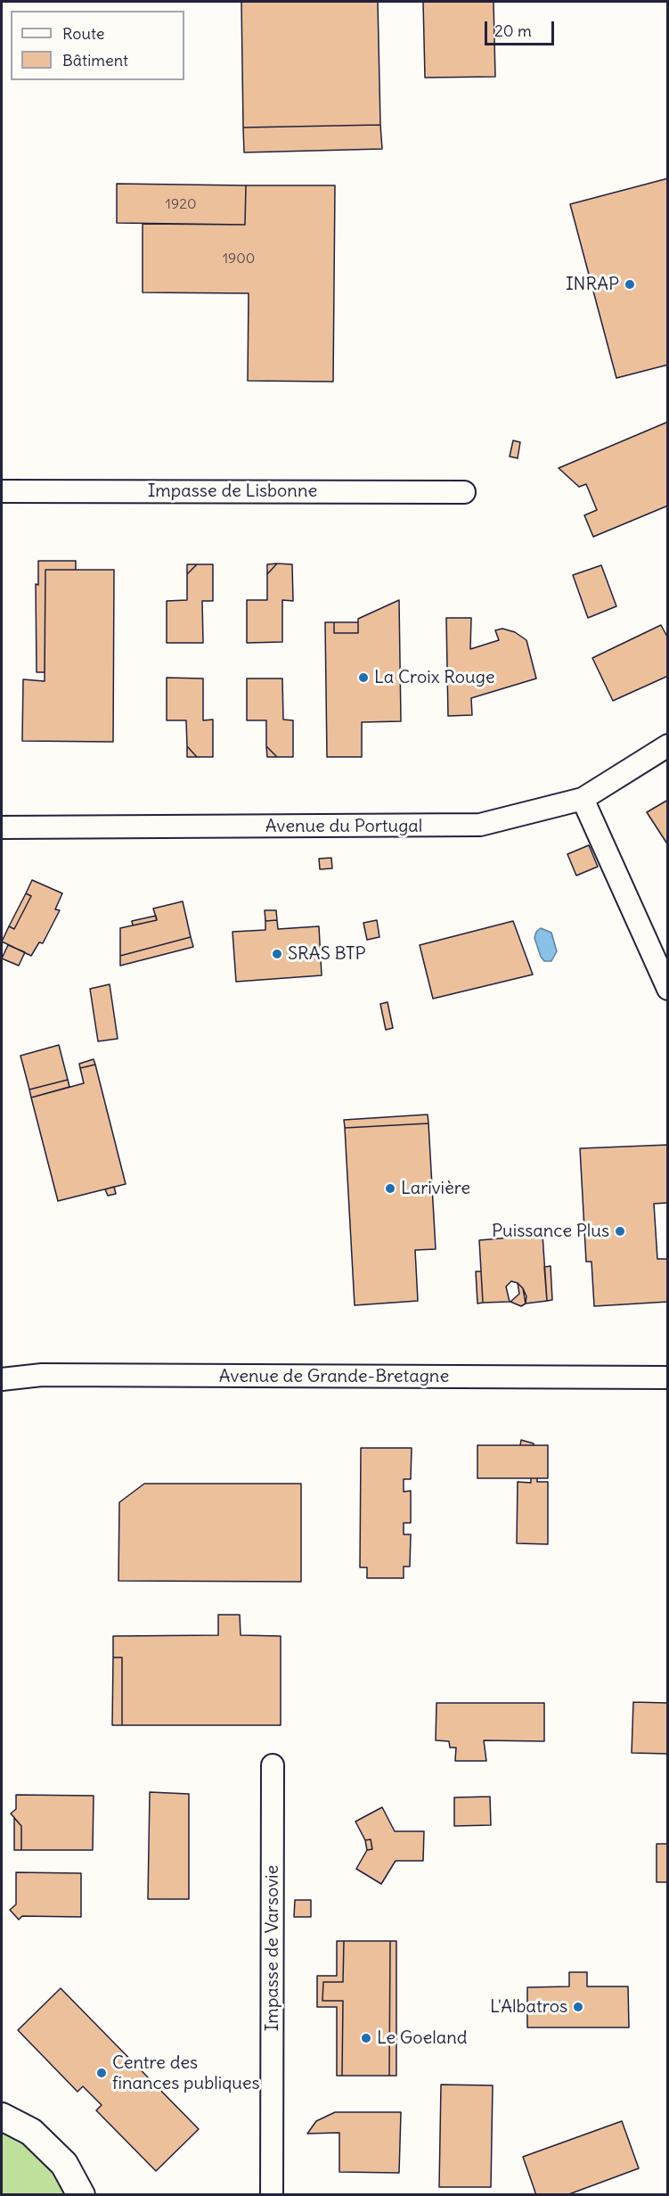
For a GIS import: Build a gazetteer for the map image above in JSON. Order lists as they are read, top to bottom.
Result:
{
  "streets": {
    "street": [
      "Impasse de Lisbonne",
      "Avenue du Portugal",
      "Avenue de Grande-Bretagne",
      "Impasse de Varsovie"
    ]
  },
  "places": [
    "INRAP",
    "La Croix Rouge",
    "SRAS BTP",
    "Larivière",
    "Puissance Plus",
    "L'Albatros",
    "Le Goeland",
    "Centre des finances publiques"
  ],
  "house_numbers": ["1920", "1900"],
  "legend": ["Route", "Bâtiment"],
  "scale_bar": "20 m"
}
